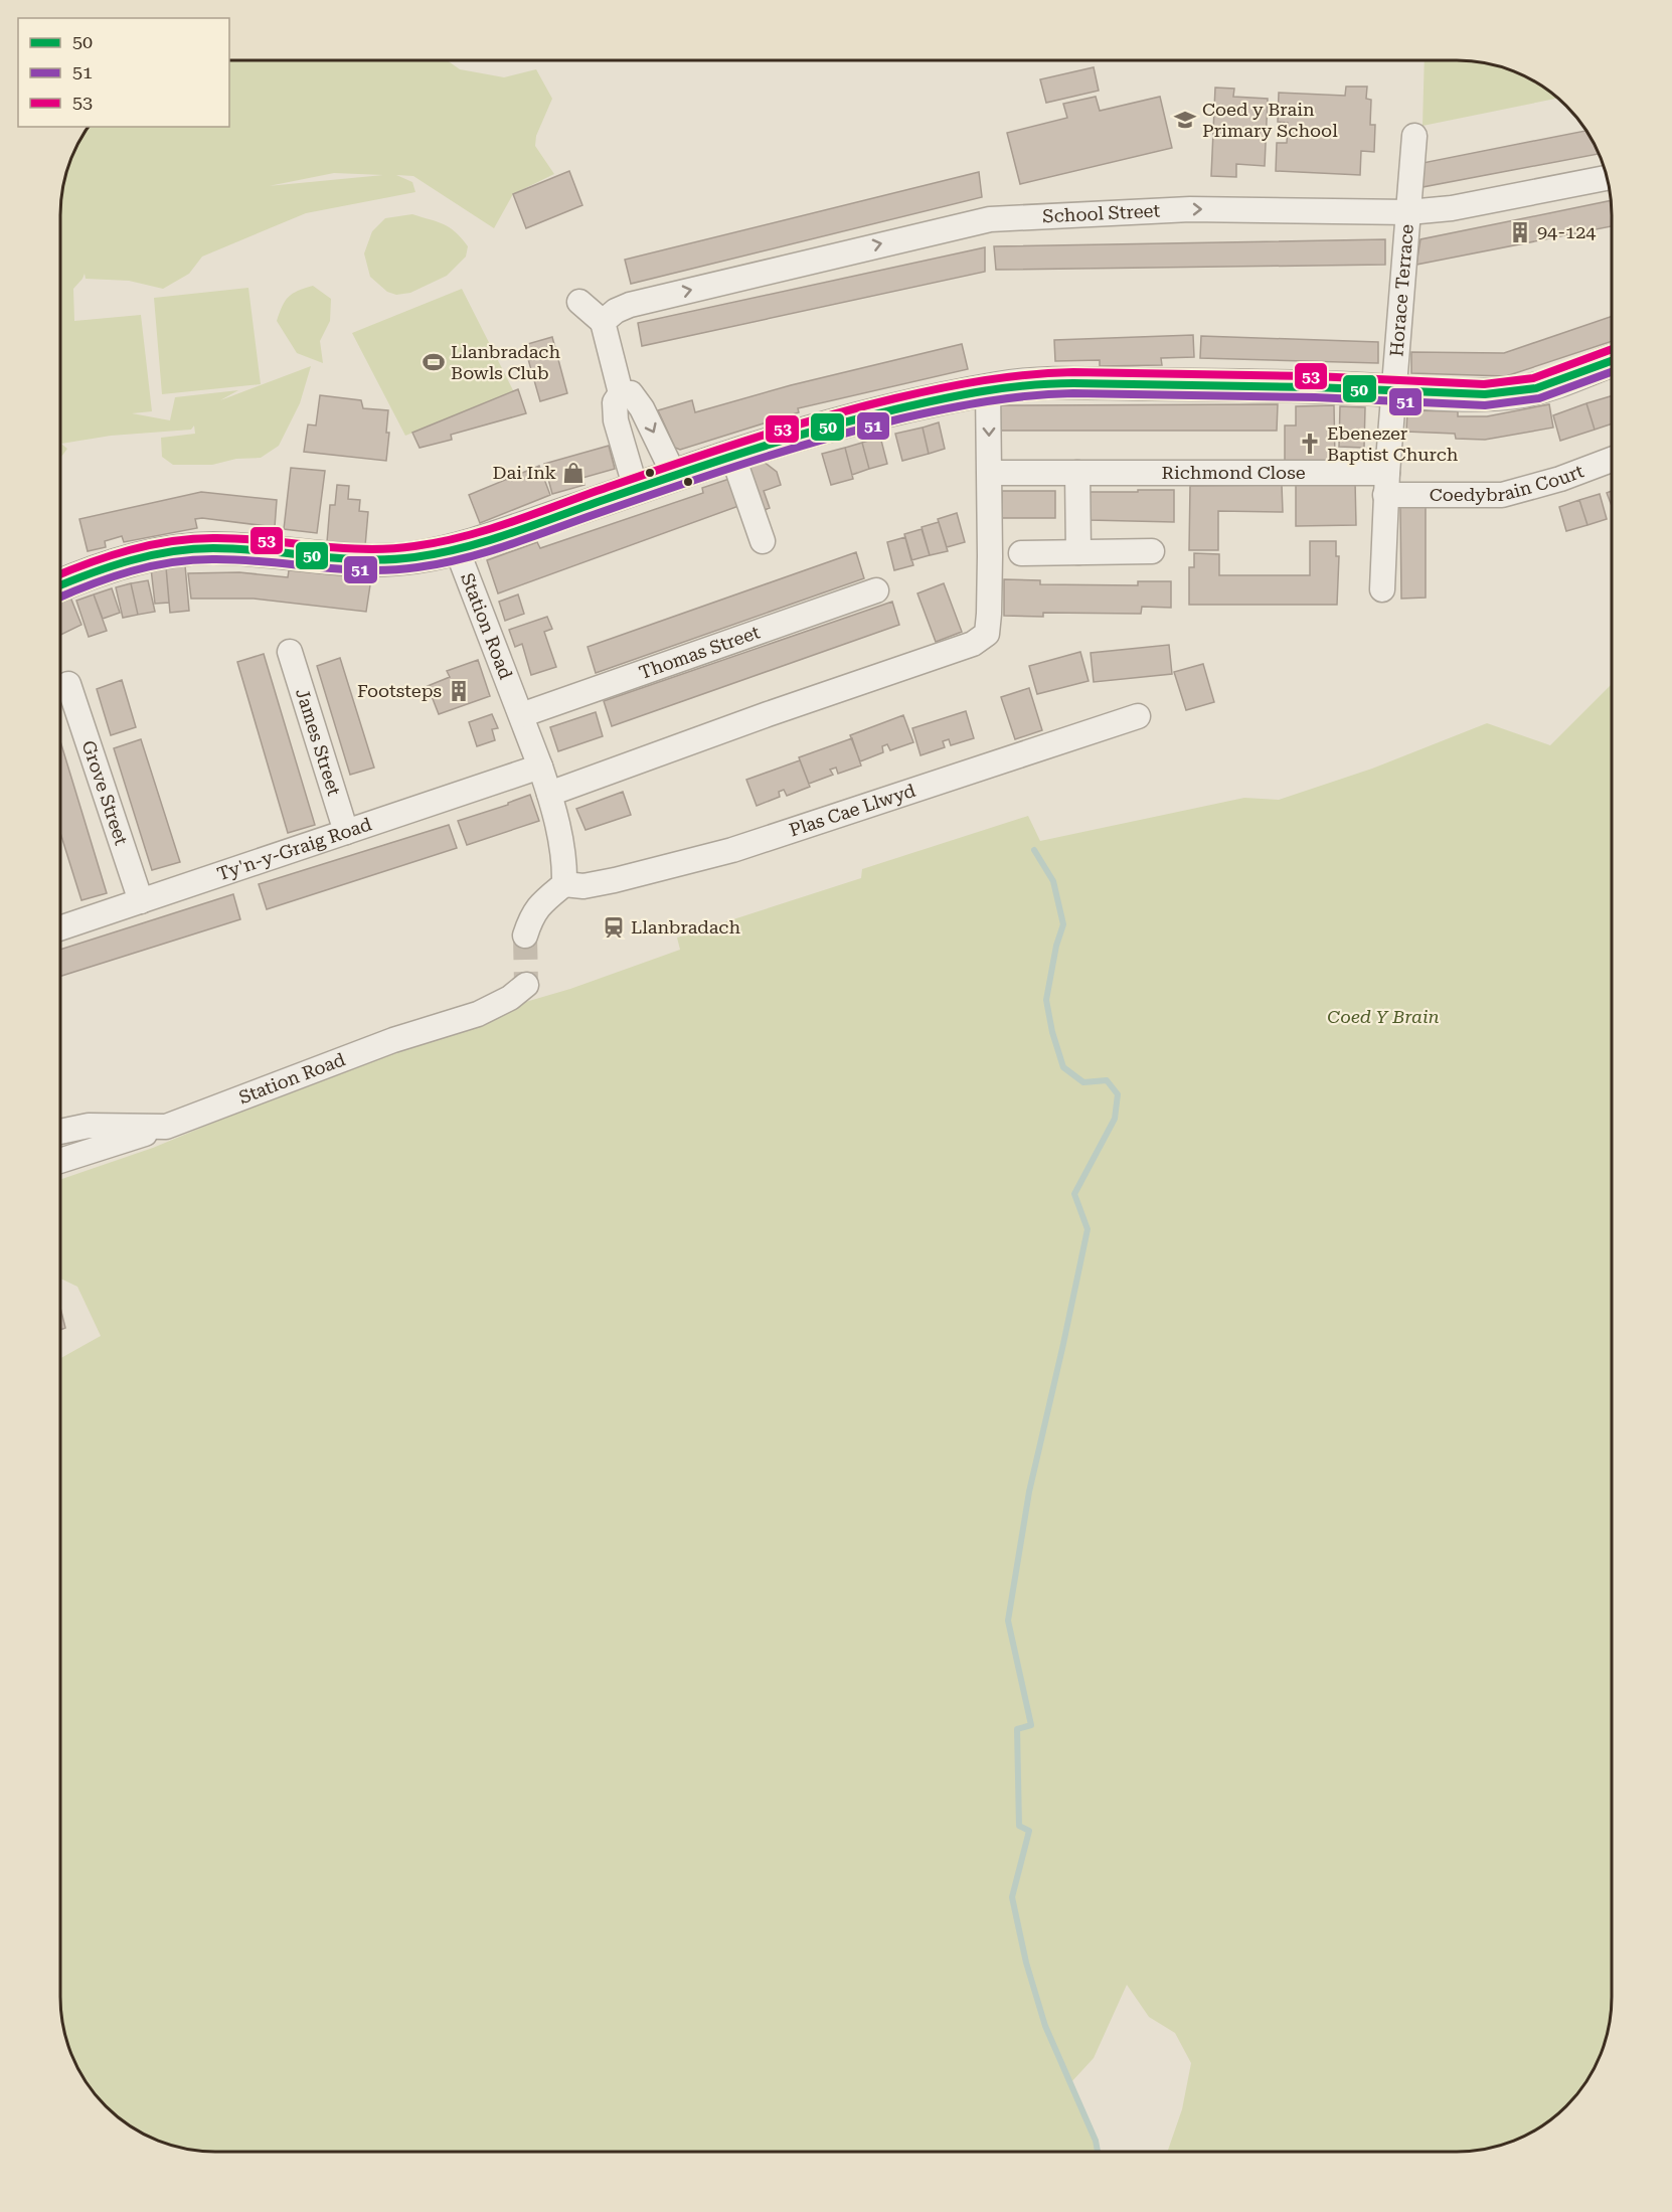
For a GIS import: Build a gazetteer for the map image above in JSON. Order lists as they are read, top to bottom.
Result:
{
  "streets": {
    "street": [
      "School Street",
      "Horace Terrace",
      "Richmond Close",
      "Coedybrain Court",
      "Station Road",
      "Thomas Street",
      "James Street",
      "Grove Street",
      "Plas Cae Llwyd",
      "Ty'n-y-Graig Road"
    ]
  },
  "crossings": [
    ["School Street", "Horace Terrace"],
    ["Horace Terrace", "Richmond Close"],
    ["Horace Terrace", "Coedybrain Court"],
    ["Richmond Close", "Coedybrain Court"],
    ["Station Road", "Thomas Street"],
    ["Station Road", "Plas Cae Llwyd"],
    ["Station Road", "Ty'n-y-Graig Road"],
    ["James Street", "Ty'n-y-Graig Road"],
    ["Grove Street", "Ty'n-y-Graig Road"]
  ],
  "parks": ["Coed Y Brain"],
  "places": {
    "school or university": ["Coed y Brain Primary School"],
    "building": ["94-124", "Footsteps"],
    "sports": ["Llanbradach Bowls Club"],
    "church": ["Ebenezer Baptist Church"],
    "shop": ["Dai Ink"],
    "station": ["Llanbradach"]
  },
  "lines": ["transit line 53", "transit line 50", "transit line 51"],
  "legend": ["50", "51", "53"]
}
